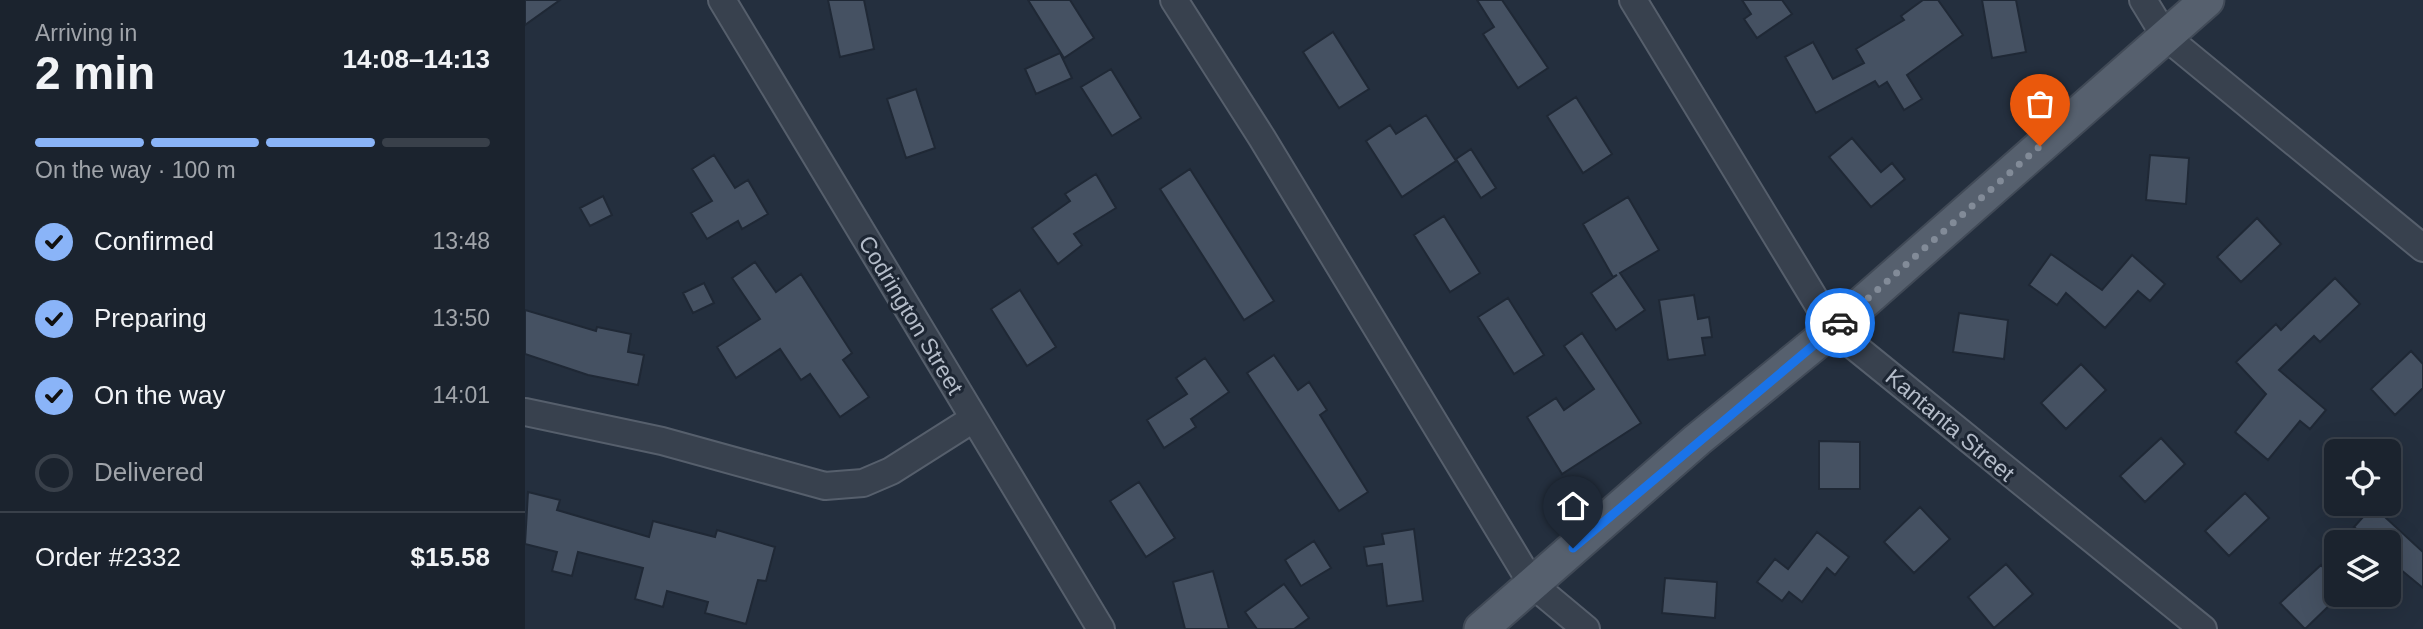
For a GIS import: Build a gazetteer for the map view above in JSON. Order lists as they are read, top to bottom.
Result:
{
  "streets": {
    "street": ["Codrington Street", "Kantanta Street"]
  },
  "page": {
    "heading": ["2 min", "Arriving in", "14:08–14:13"],
    "panel": ["Order #2332", "$15.58"],
    "bar": "On the way · 100 m",
    "list": [
      ["Confirmed", "13:48"],
      ["Preparing", "13:50"],
      ["On the way", "14:01"],
      "Delivered"
    ]
  }
}
